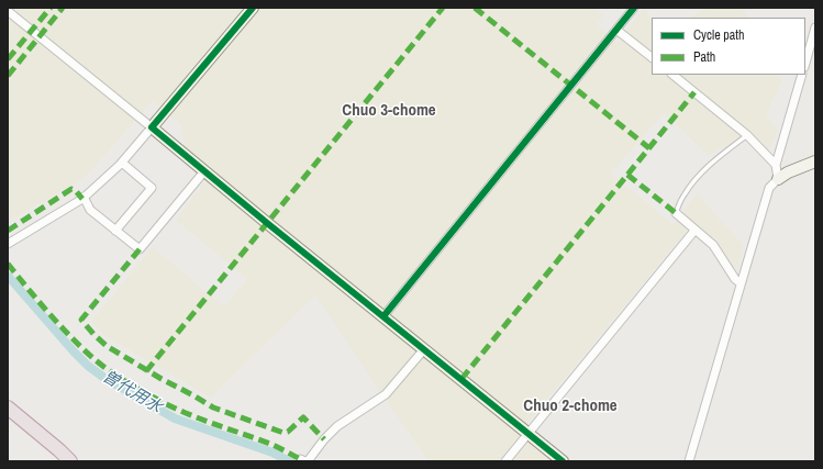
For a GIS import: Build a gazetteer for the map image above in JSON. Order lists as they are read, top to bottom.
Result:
{
  "districts": ["Chuo 3-chome", "Chuo 2-chome"],
  "water": ["曽代用水"],
  "legend": ["Cycle path", "Path"]
}
